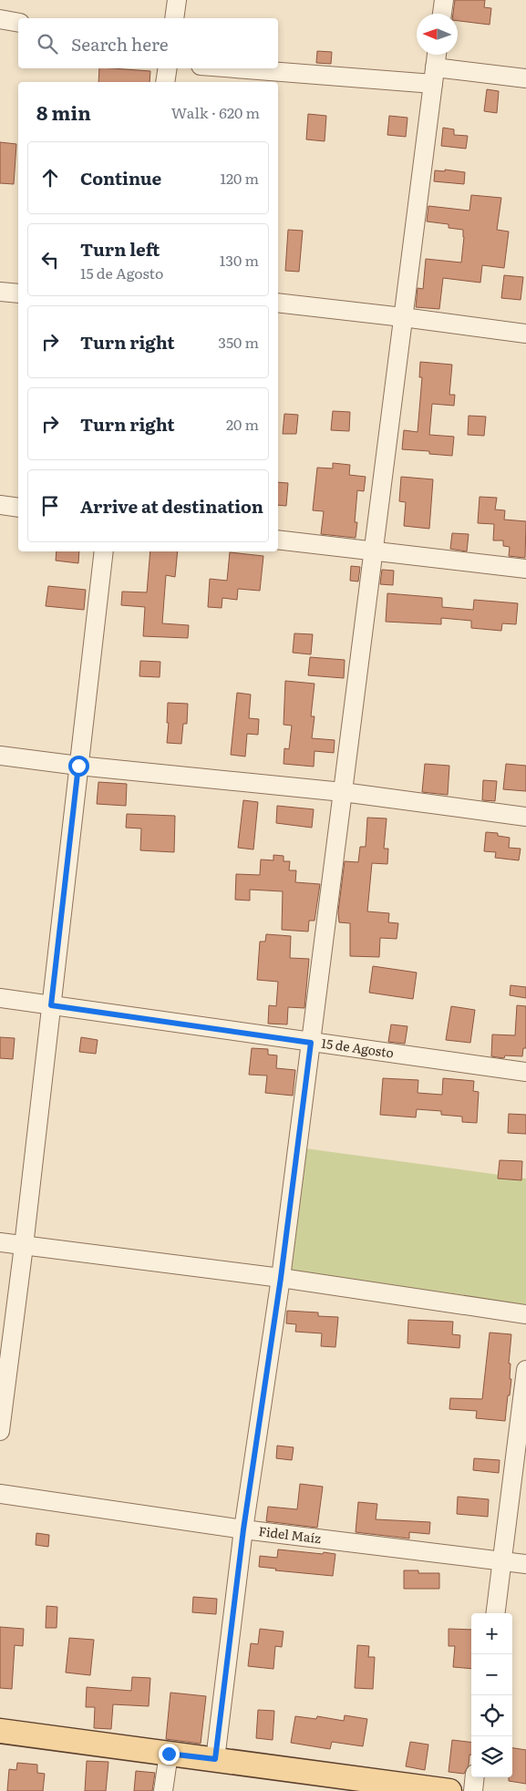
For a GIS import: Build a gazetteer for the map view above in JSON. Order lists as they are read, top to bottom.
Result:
{
  "streets": {
    "street": ["15 de Agosto", "Fidel Maíz"]
  },
  "north": "left",
  "page": {
    "search": "Search here",
    "heading": ["8 min", "Walk · 620 m"],
    "list": [
      ["Continue", "120 m"],
      ["Turn left", "15 de Agosto", "130 m"],
      ["Turn right", "350 m"],
      ["Turn right", "20 m"],
      "Arrive at destination"
    ],
    "map_buttons": ["+", "−"]
  }
}
